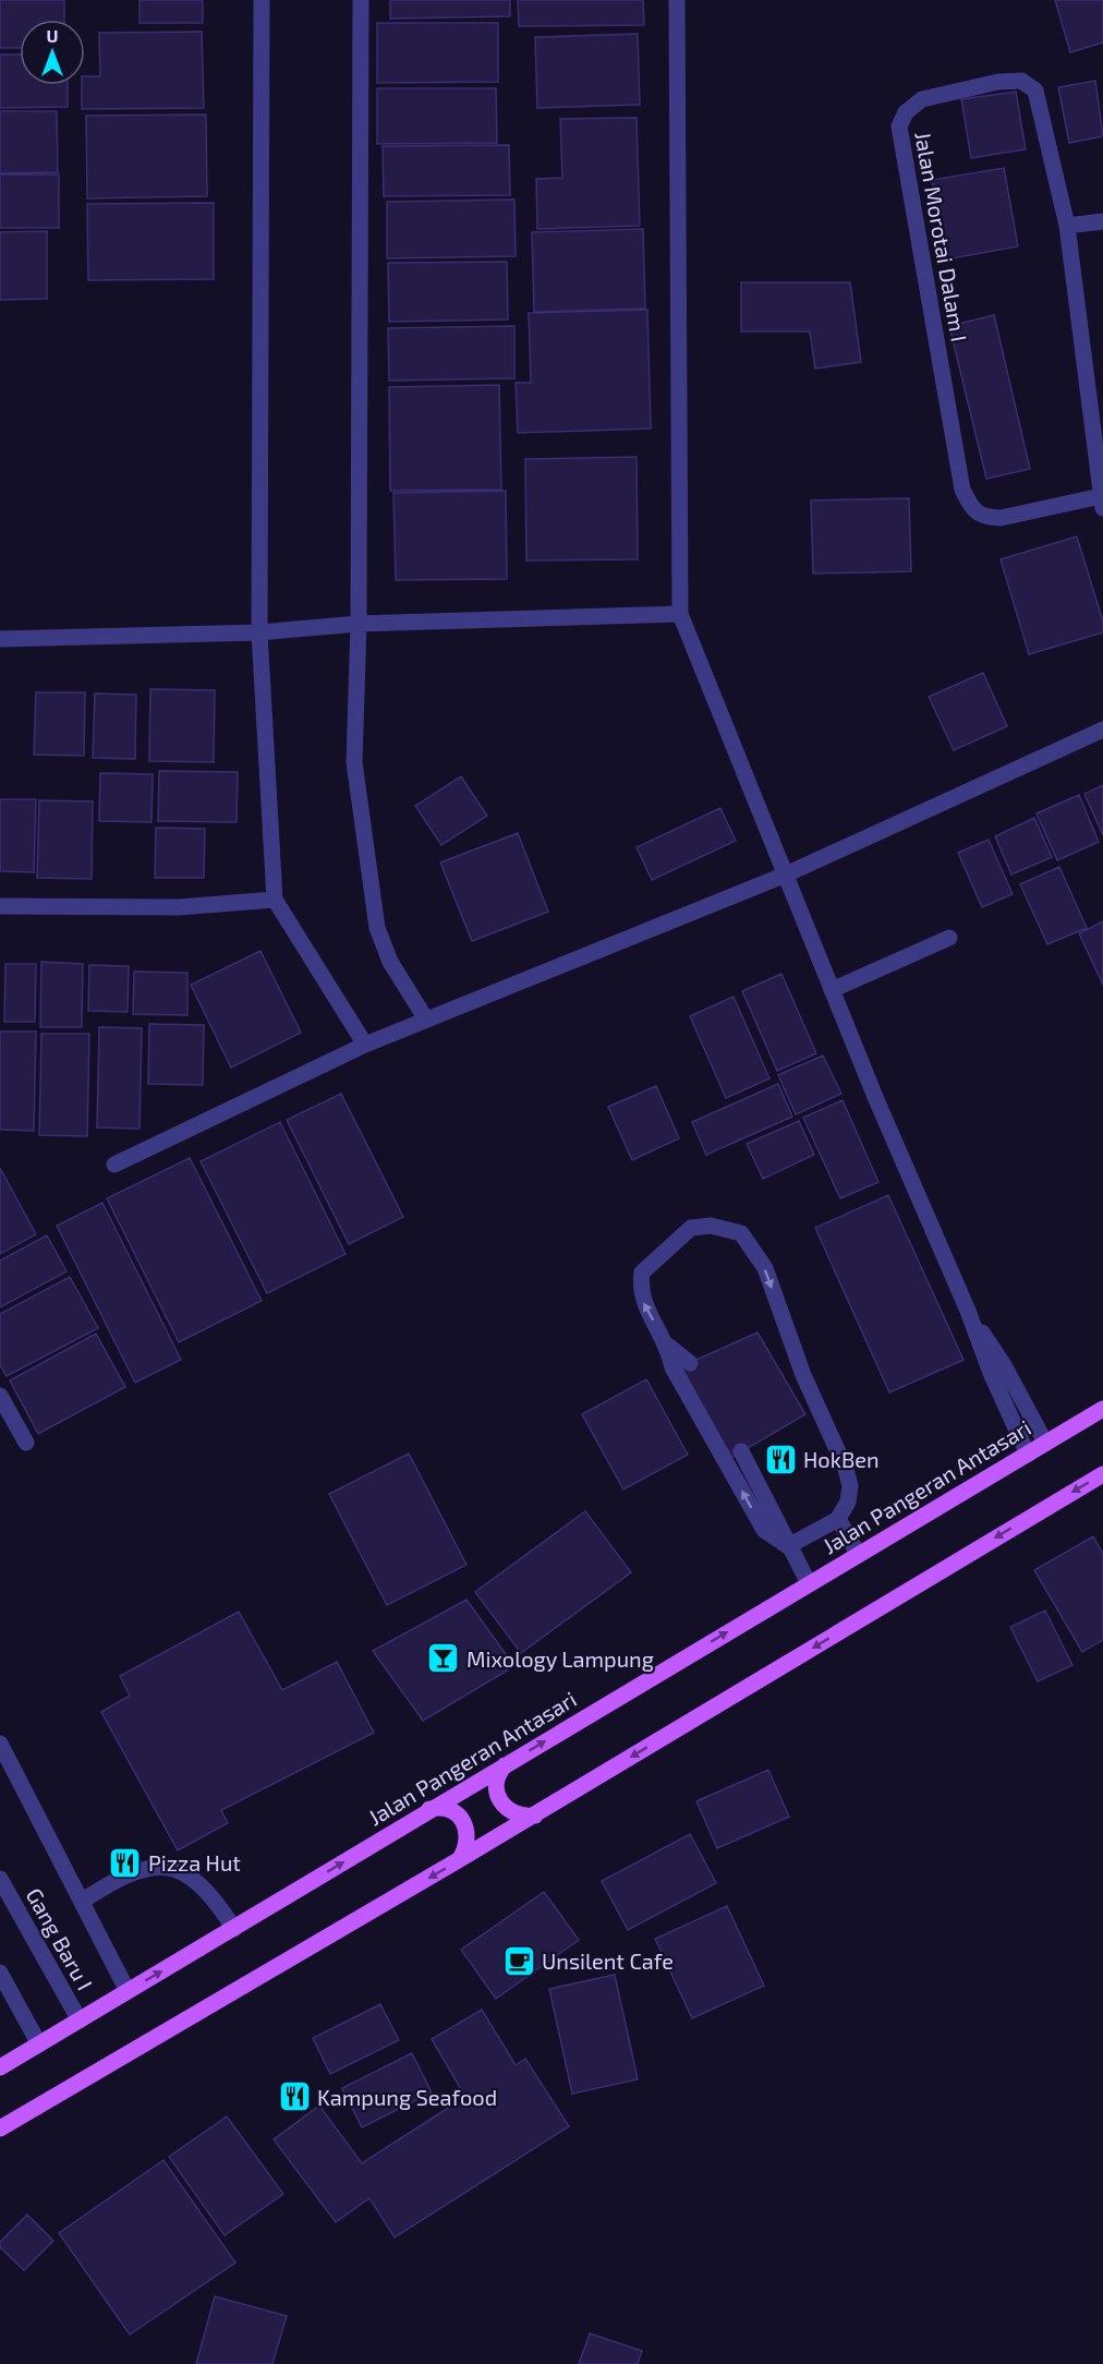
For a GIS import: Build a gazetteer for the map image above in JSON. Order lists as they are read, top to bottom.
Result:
{
  "streets": {
    "main road": ["Jalan Pangeran Antasari"],
    "street": ["Jalan Morotai Dalam I", "Gang Baru I"]
  },
  "crossings": [
    ["Jalan Pangeran Antasari", "Gang Baru I"]
  ],
  "places": {
    "restaurant": ["HokBen", "Pizza Hut", "Kampung Seafood"],
    "bar": ["Mixology Lampung"],
    "cafe": ["Unsilent Cafe"]
  },
  "north": "top"
}
